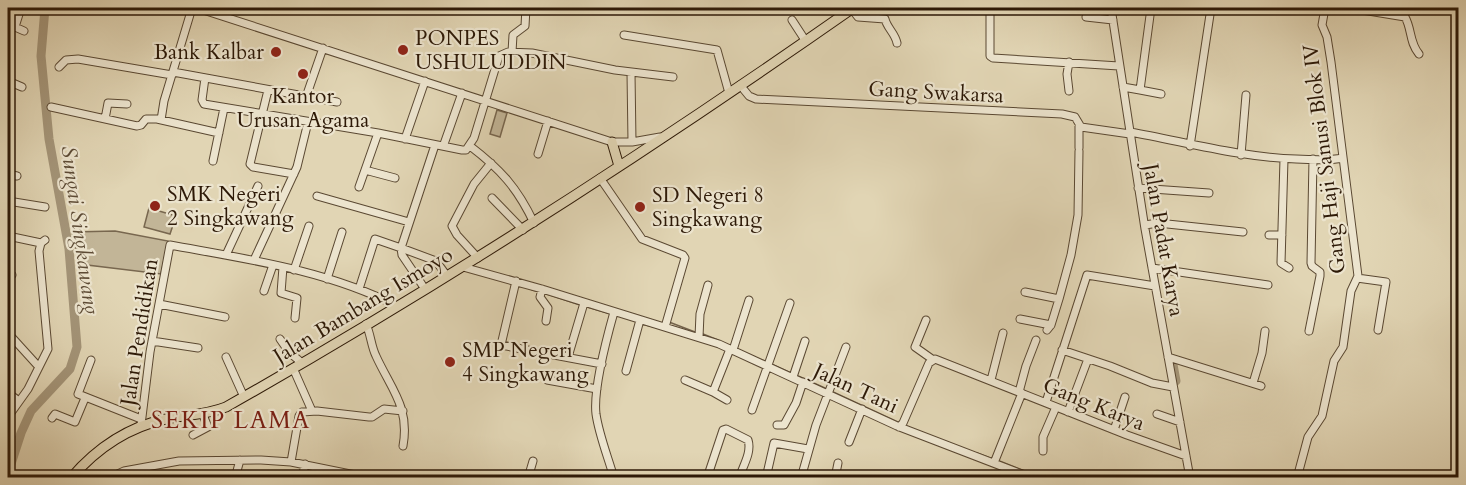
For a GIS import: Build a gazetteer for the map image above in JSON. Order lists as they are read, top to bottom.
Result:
{
  "streets": {
    "main road": ["Jalan Bambang Ismoyo"],
    "street": [
      "Gang Swakarsa",
      "Gang Haji Sanusi Blok IV",
      "Jalan Padat Karya",
      "Jalan Pendidikan",
      "Jalan Tani",
      "Gang Karya"
    ]
  },
  "crossings": [
    ["Gang Swakarsa", "Gang Haji Sanusi Blok IV"],
    ["Gang Swakarsa", "Jalan Padat Karya"],
    ["Gang Swakarsa", "Jalan Bambang Ismoyo"],
    ["Jalan Padat Karya", "Gang Karya"],
    ["Jalan Bambang Ismoyo", "Jalan Pendidikan"],
    ["Jalan Bambang Ismoyo", "Jalan Tani"]
  ],
  "districts": ["SEKIP LAMA"],
  "water": ["Sungai Singkawang"],
  "places": [
    "PONPES USHULUDDIN",
    "Bank Kalbar",
    "Kantor Urusan Agama",
    "SMK Negeri 2 Singkawang",
    "SD Negeri 8 Singkawang",
    "SMP Negeri 4 Singkawang"
  ]
}
